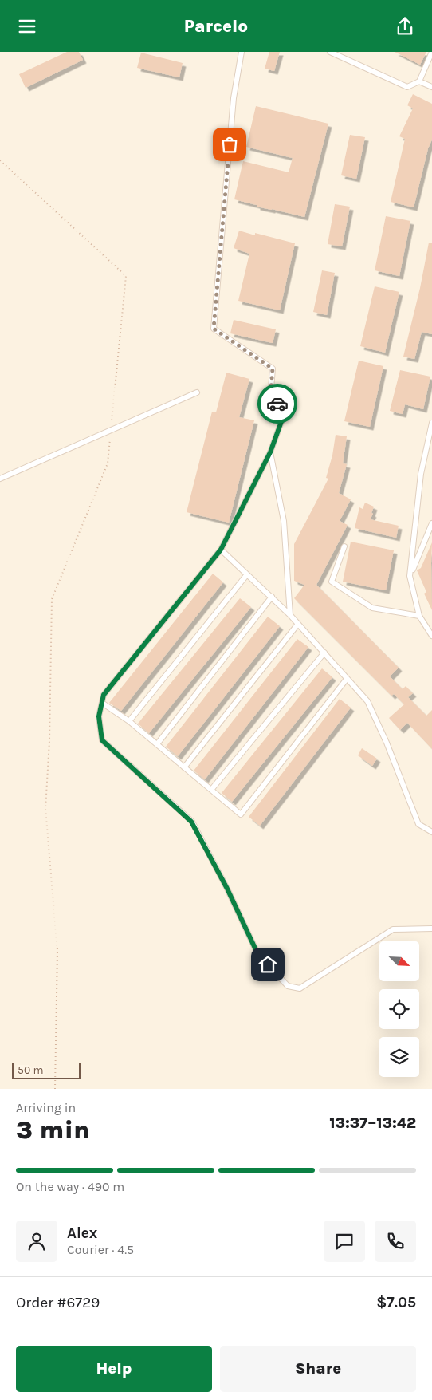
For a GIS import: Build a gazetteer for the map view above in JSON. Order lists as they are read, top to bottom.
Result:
{
  "scale_bar": "50 m",
  "north": "bottom right",
  "page": {
    "header": "Parcelo",
    "scale": "50 m",
    "heading": ["3 min", "Arriving in", "13:37–13:42"],
    "panel": [
      "Alex",
      "Courier · 4.5",
      "Order #6729",
      "$7.05"
    ],
    "bar": "On the way · 490 m",
    "buttons": ["Help", "Share"]
  }
}
